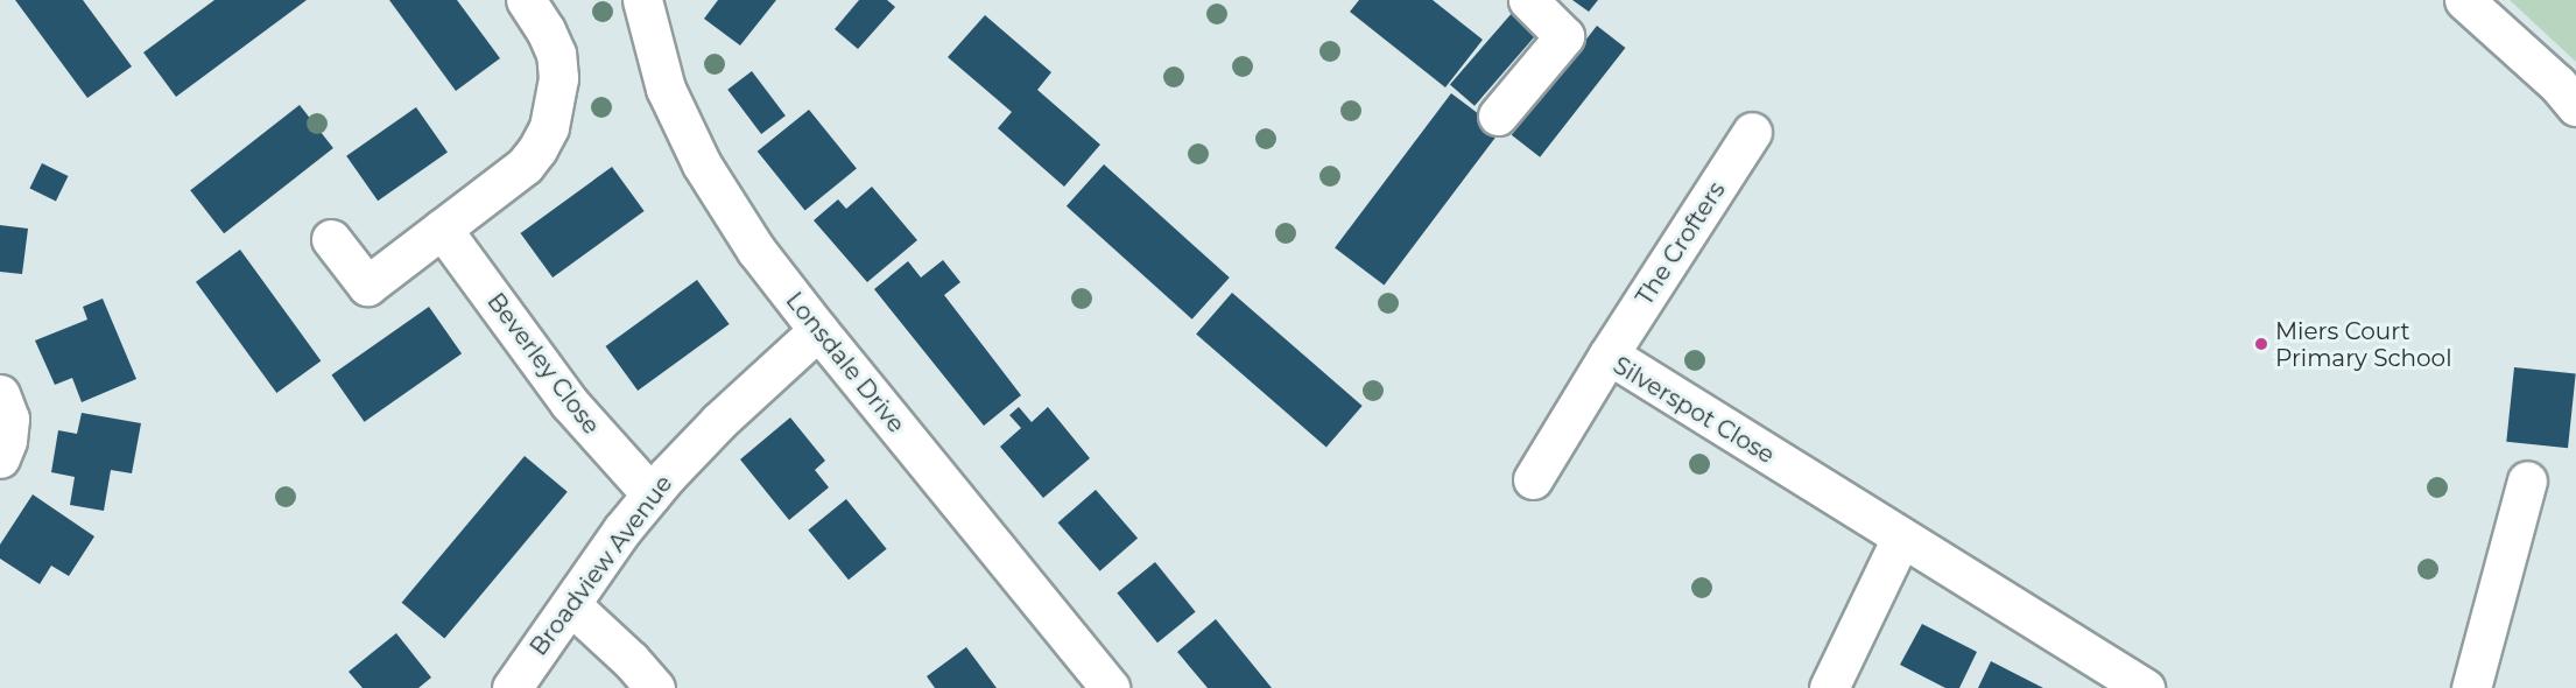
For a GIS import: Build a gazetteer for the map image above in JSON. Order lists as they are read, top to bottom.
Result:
{
  "streets": {
    "street": [
      "The Crofters",
      "Lonsdale Drive",
      "Beverley Close",
      "Silverspot Close",
      "Broadview Avenue"
    ]
  },
  "crossings": [
    ["The Crofters", "Silverspot Close"],
    ["Lonsdale Drive", "Broadview Avenue"],
    ["Beverley Close", "Broadview Avenue"]
  ],
  "places": ["Miers Court Primary School"]
}
